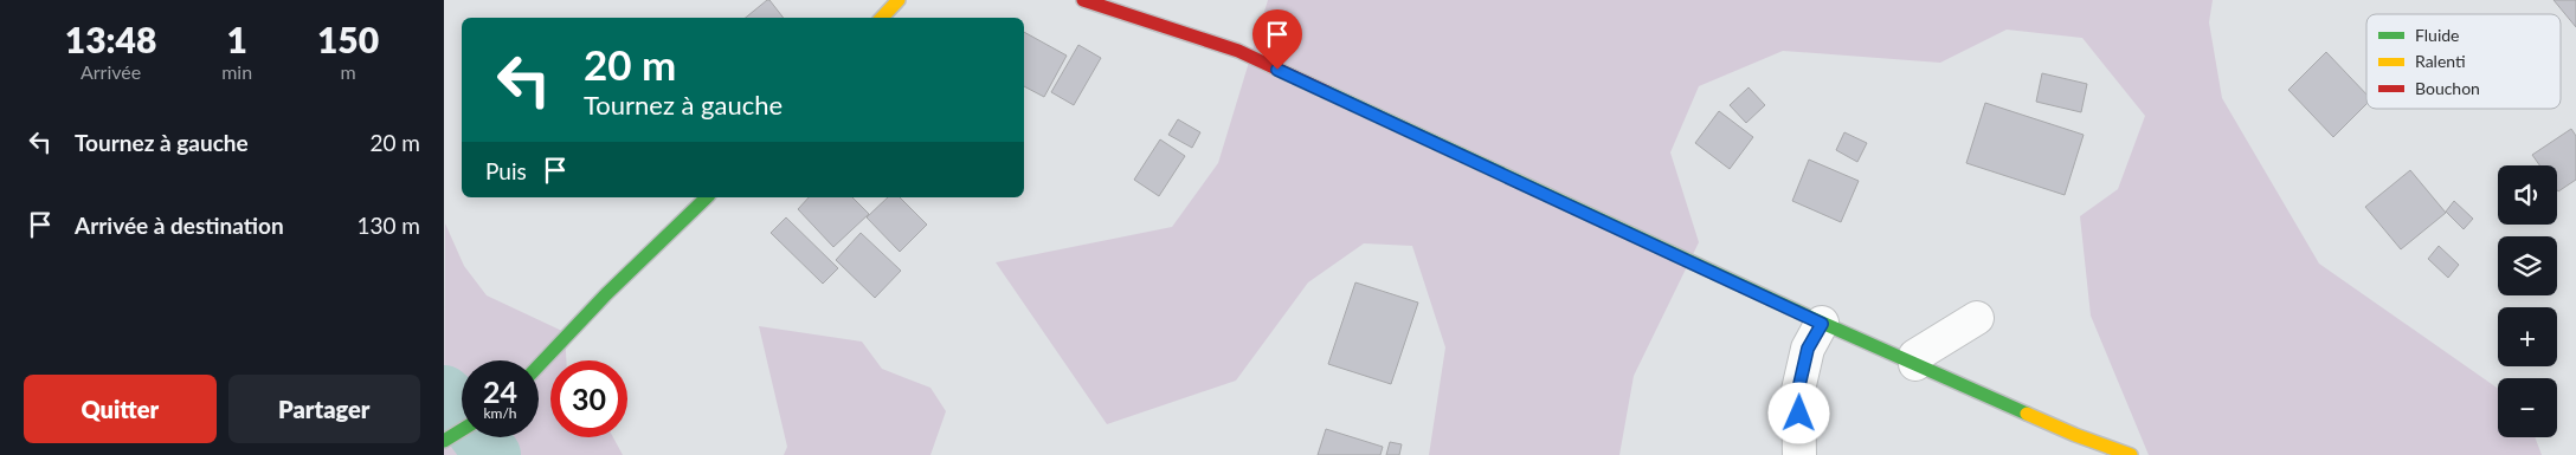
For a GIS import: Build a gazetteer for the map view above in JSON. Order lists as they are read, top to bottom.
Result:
{
  "legend": ["Fluide", "Ralenti", "Bouchon"],
  "page": {
    "eta": [
      "13:48",
      "Arrivée",
      "1",
      "min",
      "150",
      "m"
    ],
    "turn": ["20 m", "Tournez à gauche"],
    "list": [
      {
        "name": "Tournez à gauche",
        "value": "20 m"
      },
      {
        "name": "Arrivée à destination",
        "value": "130 m"
      }
    ],
    "then": "Puis",
    "map_buttons": ["+", "−"],
    "speed": "24 km/h",
    "limit": "30",
    "buttons": ["Quitter", "Partager"]
  }
}
